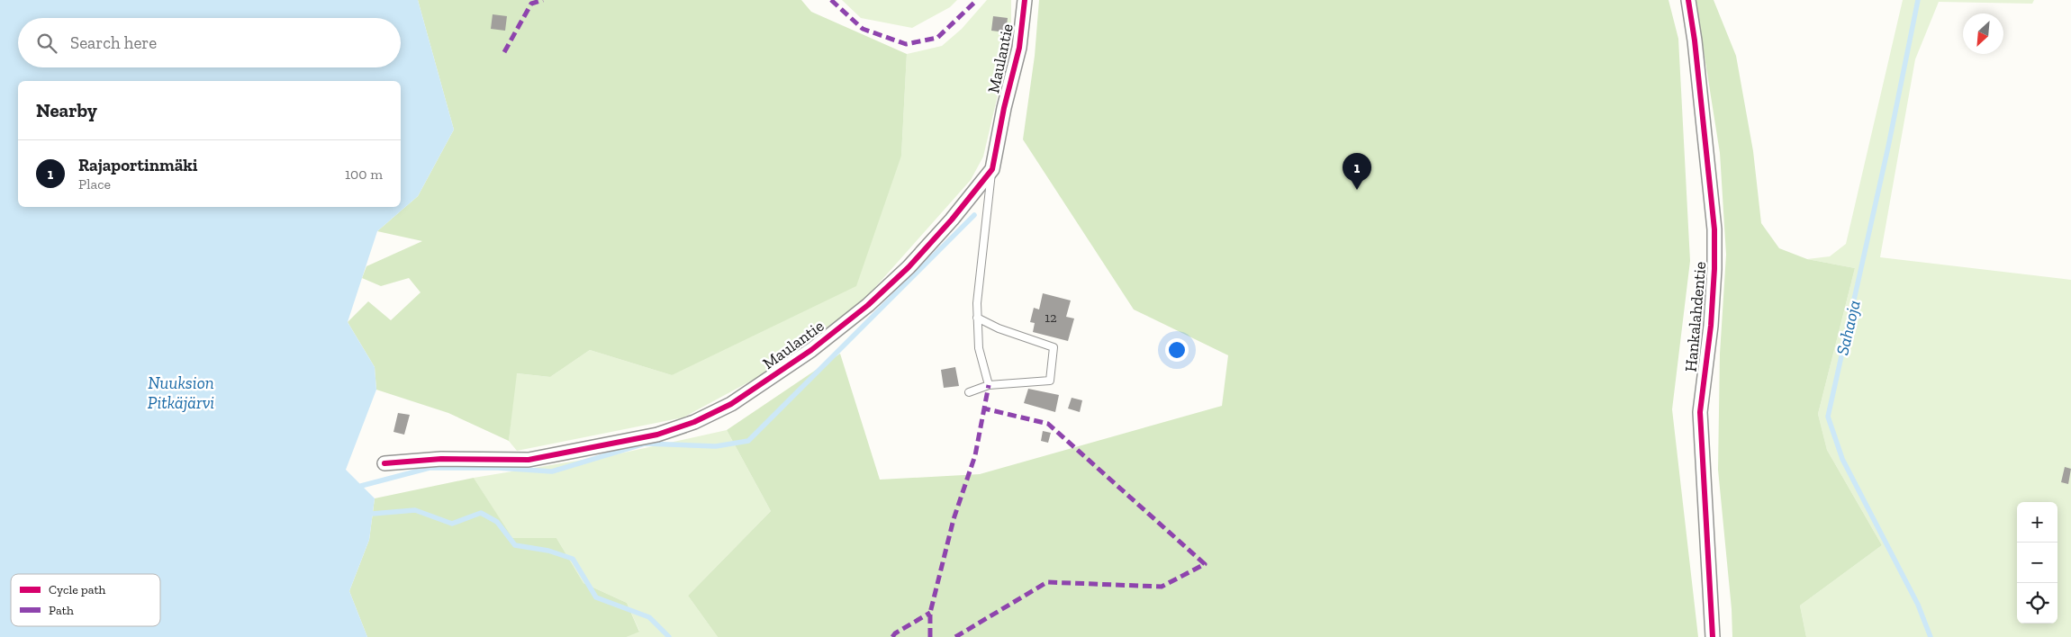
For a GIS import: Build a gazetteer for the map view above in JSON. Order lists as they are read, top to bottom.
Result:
{
  "streets": {
    "street": ["Maulantie", "Hankalahdentie"]
  },
  "water": ["Sahaoja", "Nuuksion Pitkäjärvi"],
  "house_numbers": ["12"],
  "legend": ["Cycle path", "Path"],
  "north": "bottom left",
  "page": {
    "search": "Search here",
    "heading": "Nearby",
    "list": [
      {
        "mark": "1",
        "name": "Rajaportinmäki",
        "note": "Place",
        "value": "100 m"
      }
    ],
    "pins": "1",
    "map_buttons": ["+", "−"]
  }
}
